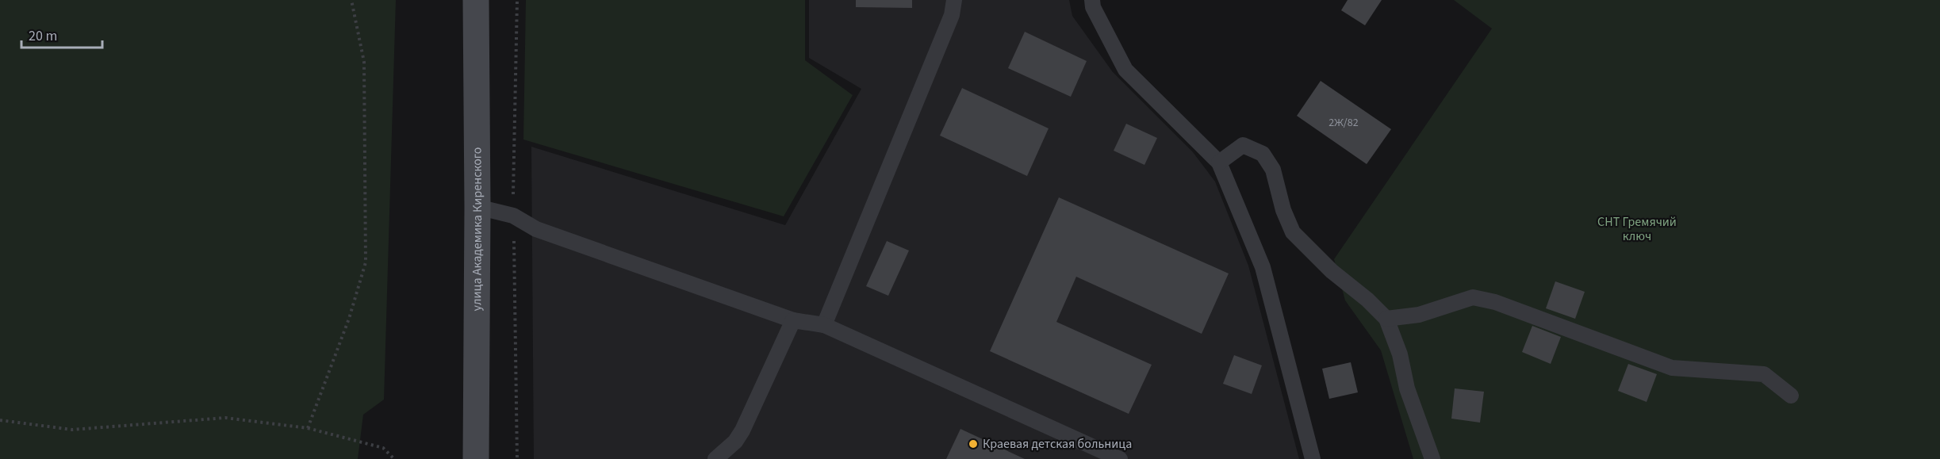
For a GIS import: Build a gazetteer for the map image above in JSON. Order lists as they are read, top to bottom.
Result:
{
  "streets": {
    "main road": ["улица Академика Киренского"]
  },
  "parks": ["СНТ Гремячий ключ"],
  "places": ["Краевая детская больница"],
  "house_numbers": ["2Ж/82"],
  "scale_bar": "20 m"
}
